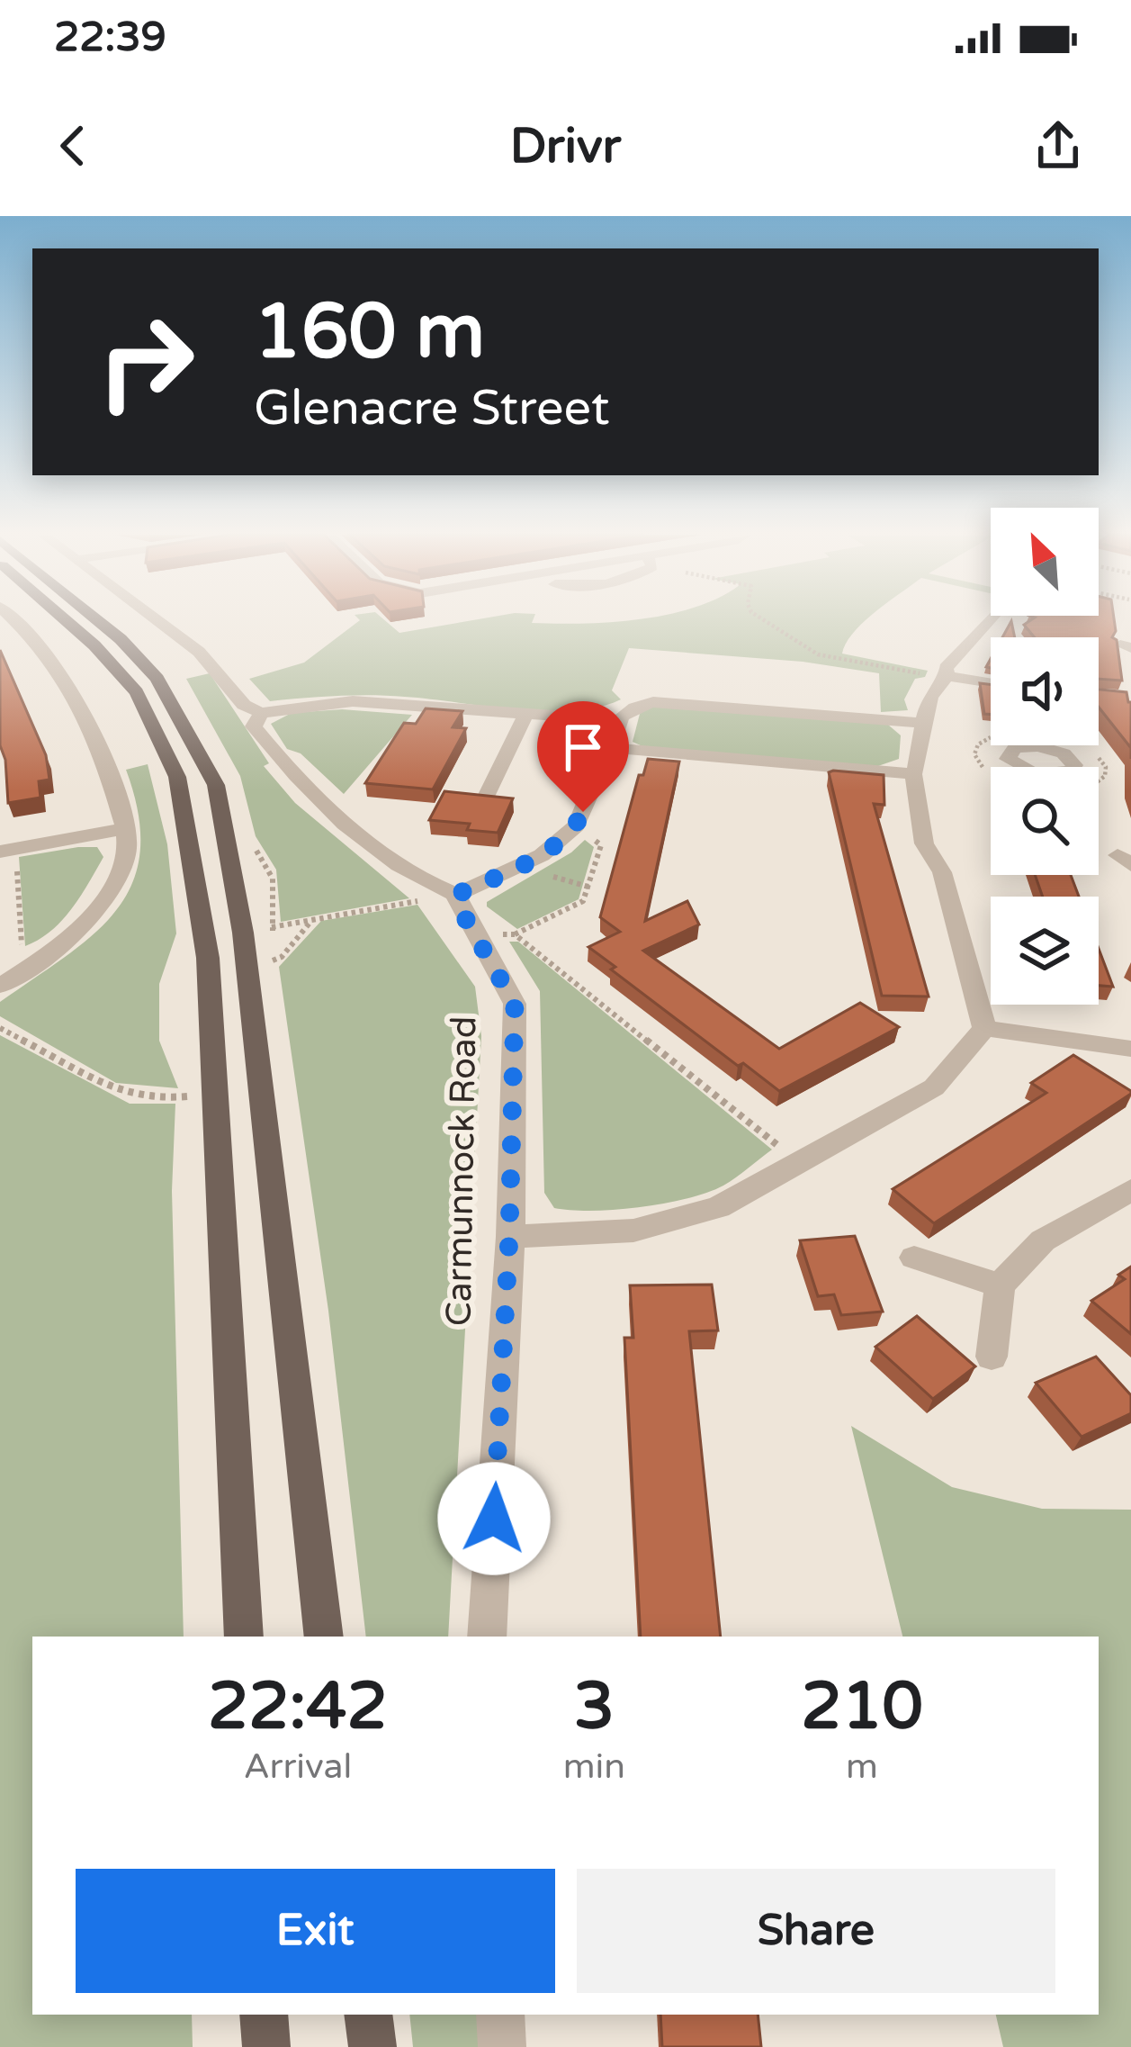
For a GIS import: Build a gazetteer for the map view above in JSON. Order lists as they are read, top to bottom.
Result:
{
  "streets": {
    "street": ["Carmunnock Road"]
  },
  "north": "top left",
  "page": {
    "status": "22:39",
    "header": "Drivr",
    "turn": ["160 m", "Glenacre Street"],
    "eta": [
      "22:42",
      "Arrival",
      "3",
      "min",
      "210",
      "m"
    ],
    "buttons": ["Exit", "Share"]
  }
}
